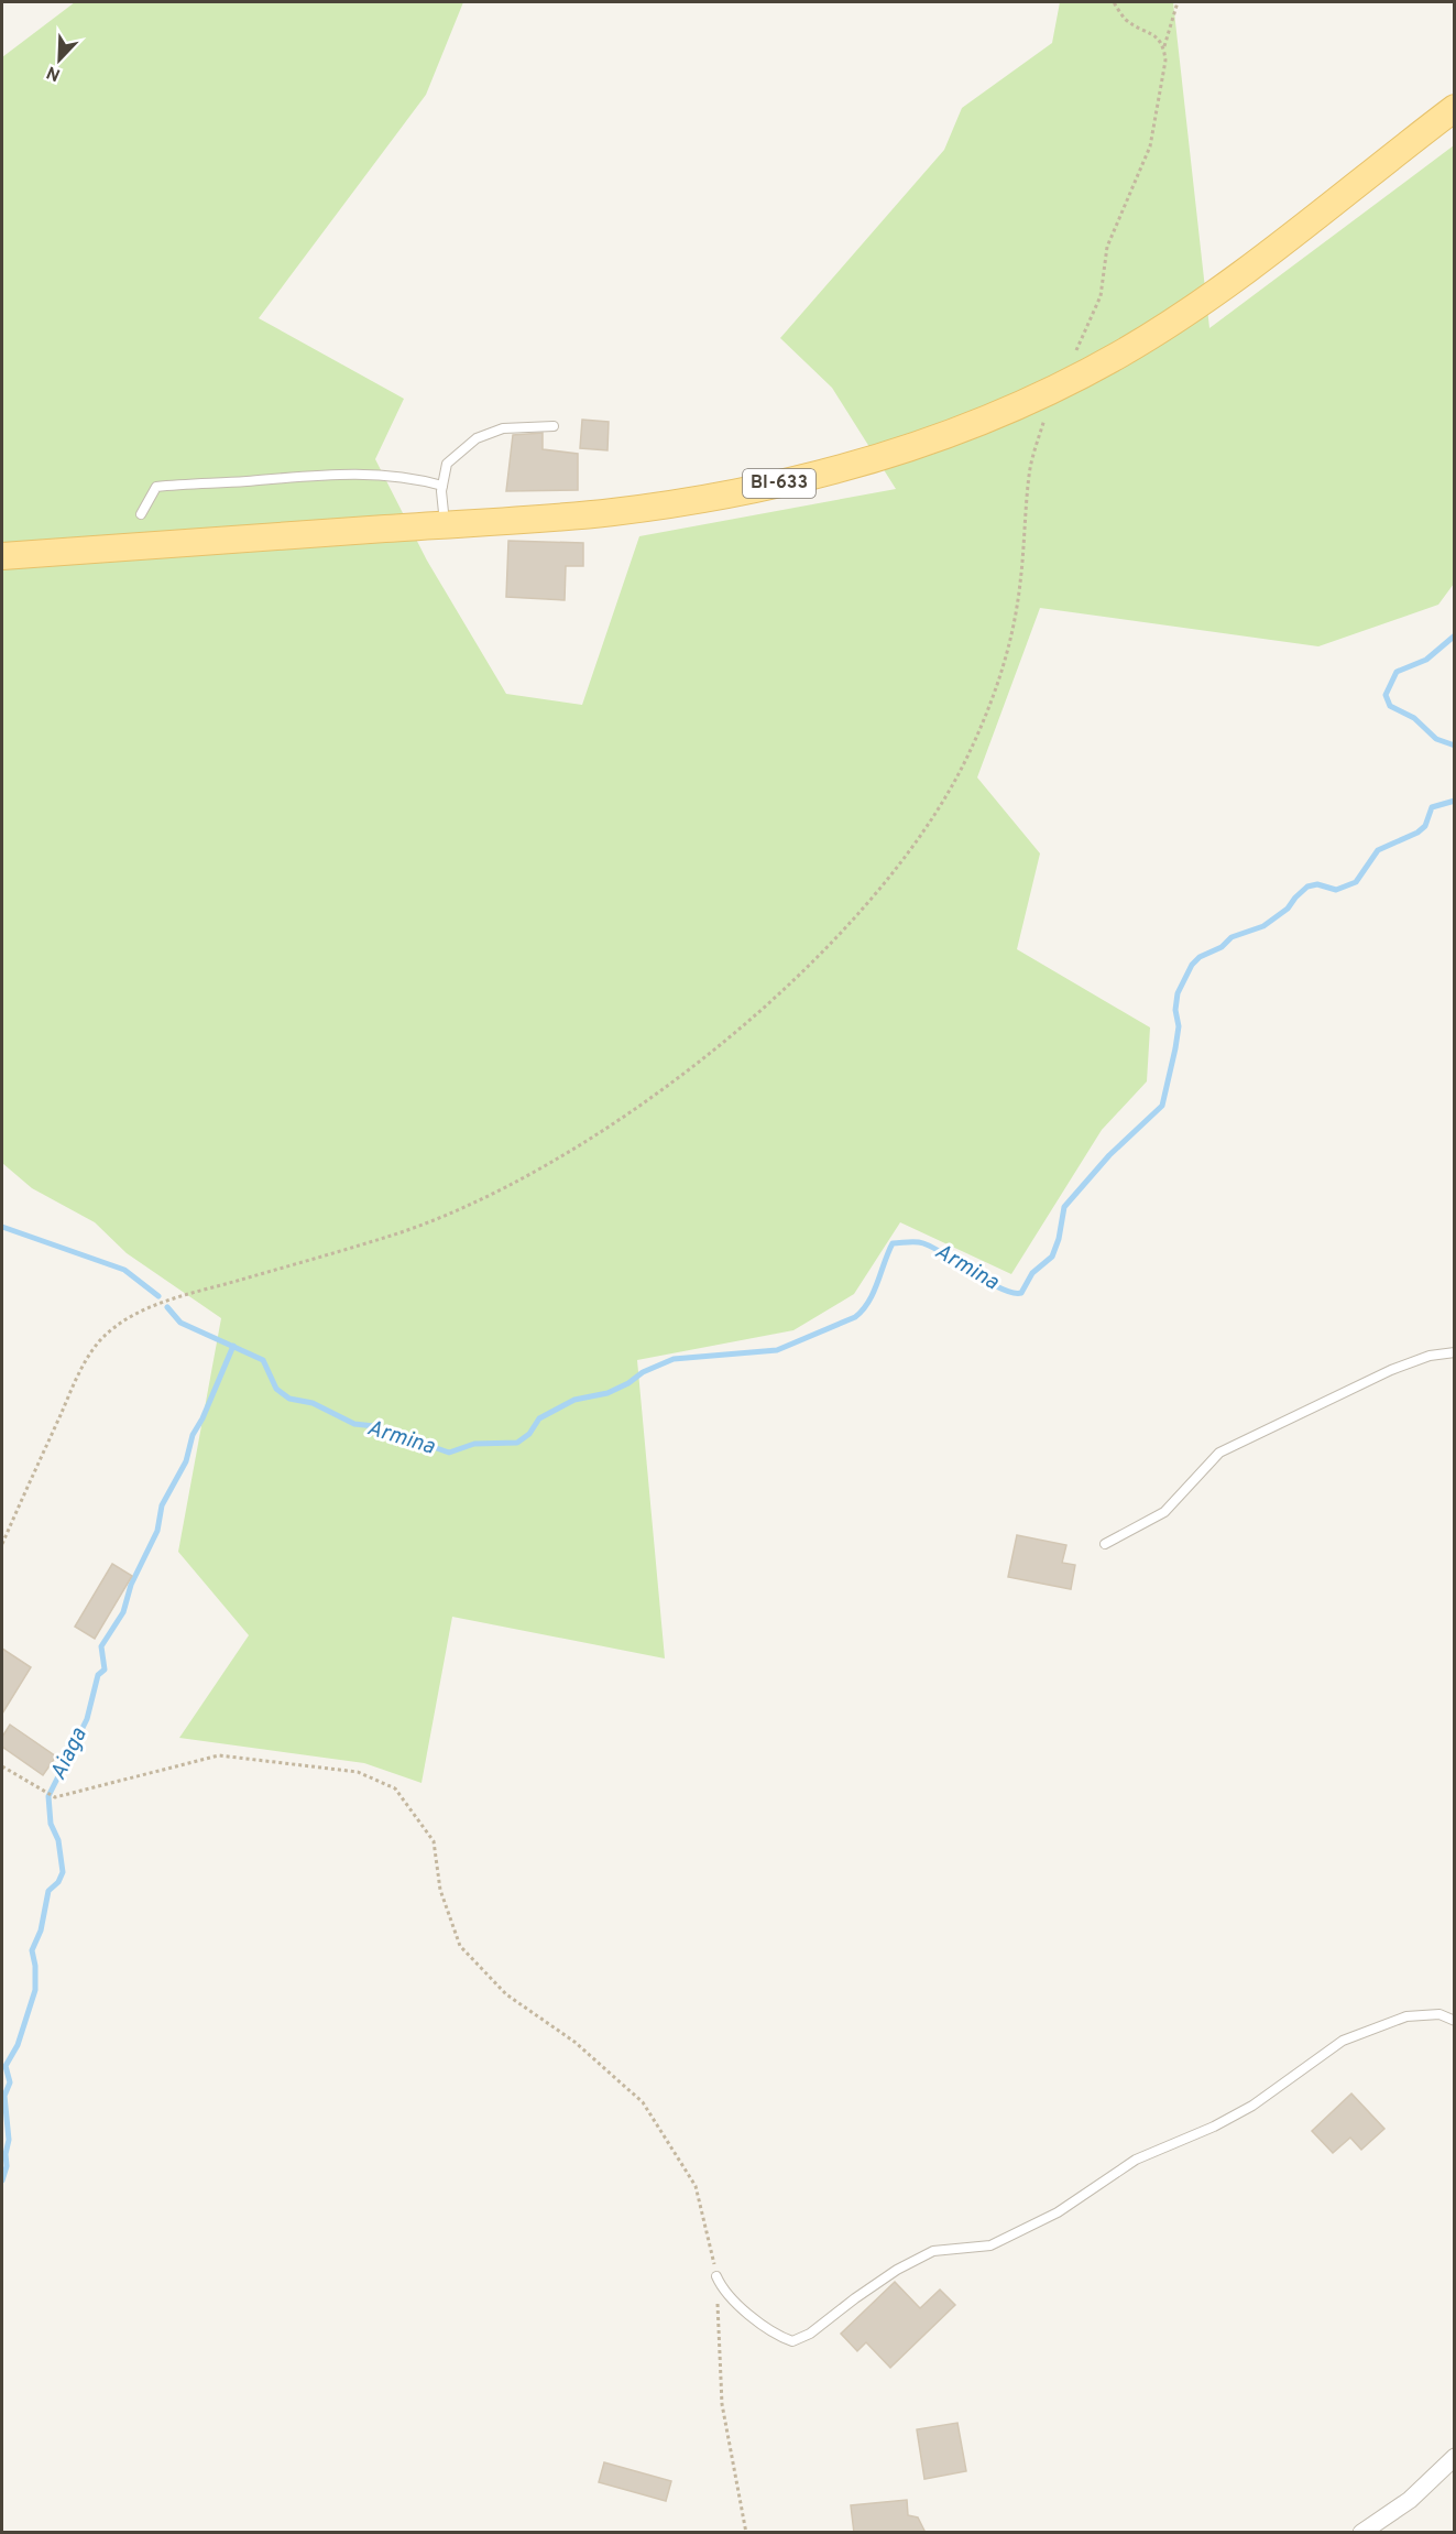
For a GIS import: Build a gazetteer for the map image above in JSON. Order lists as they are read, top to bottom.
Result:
{
  "streets": {
    "main road": ["BI-633"]
  },
  "water": ["Armina", "Aiaga"],
  "north": "bottom left"
}
